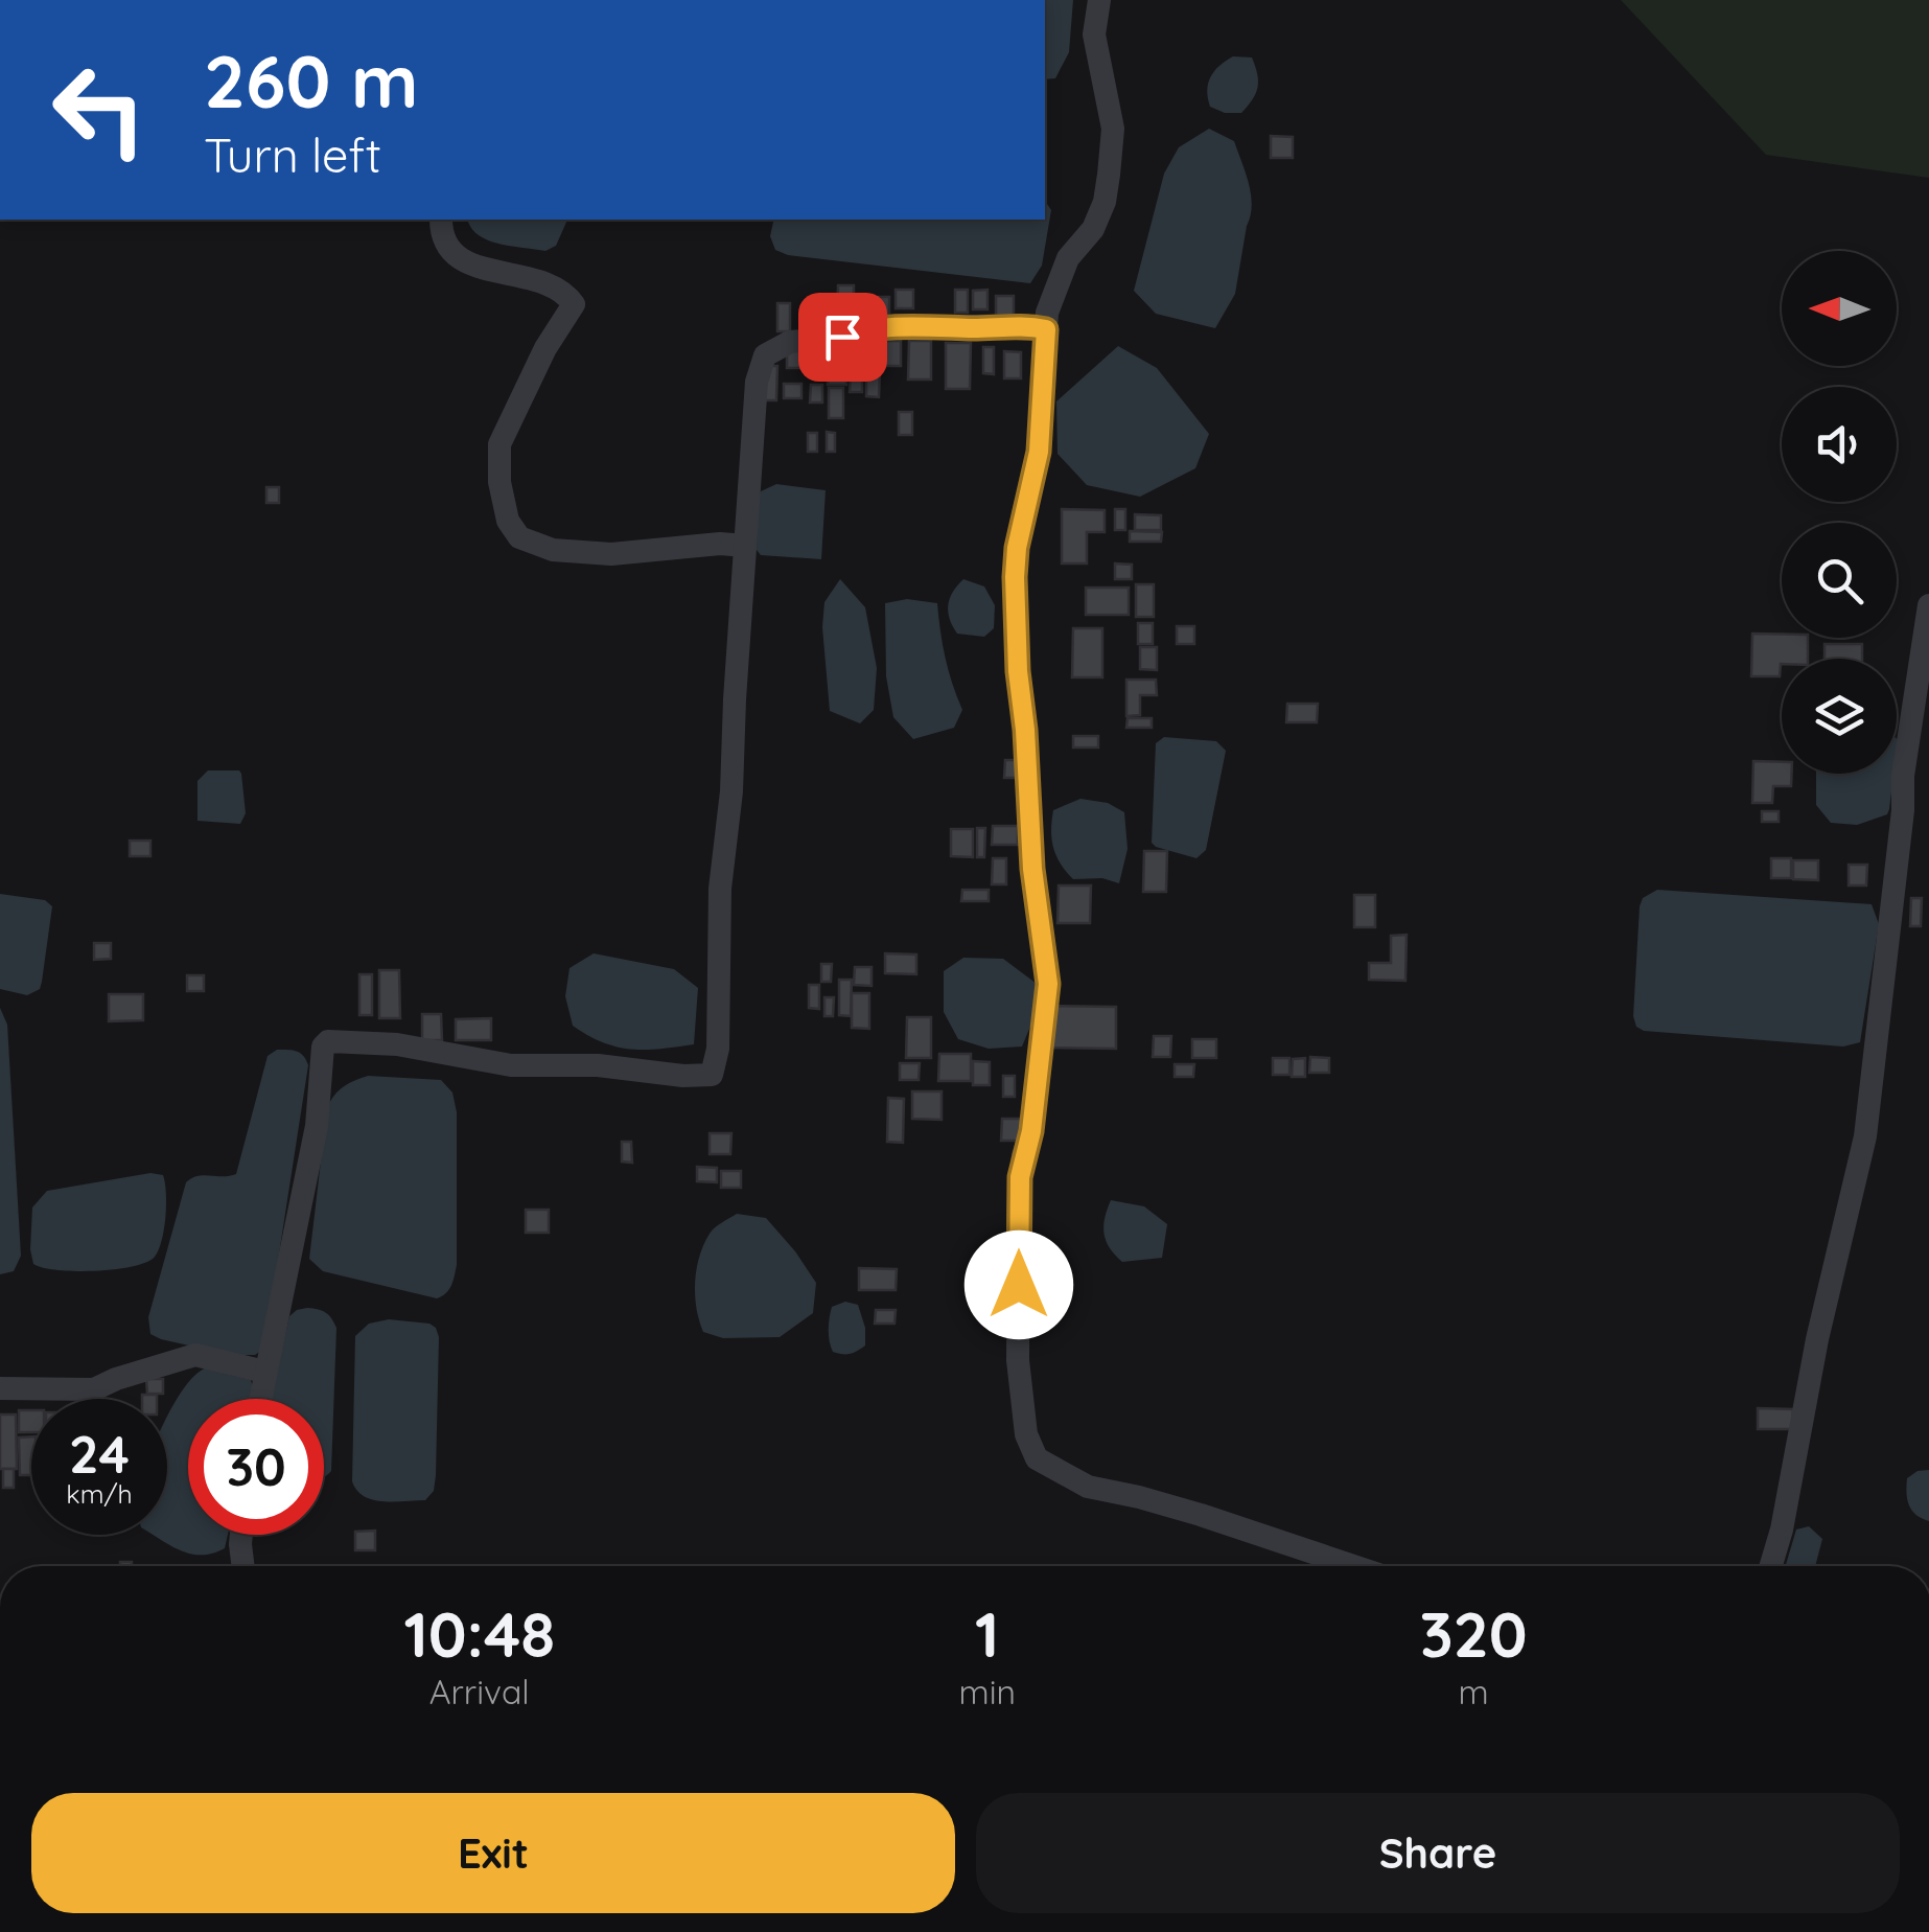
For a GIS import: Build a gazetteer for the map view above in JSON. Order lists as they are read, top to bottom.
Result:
{
  "north": "left",
  "page": {
    "turn": ["260 m", "Turn left"],
    "speed": "24 km/h",
    "limit": "30",
    "eta": [
      "10:48",
      "Arrival",
      "1",
      "min",
      "320",
      "m"
    ],
    "buttons": ["Exit", "Share"]
  }
}
